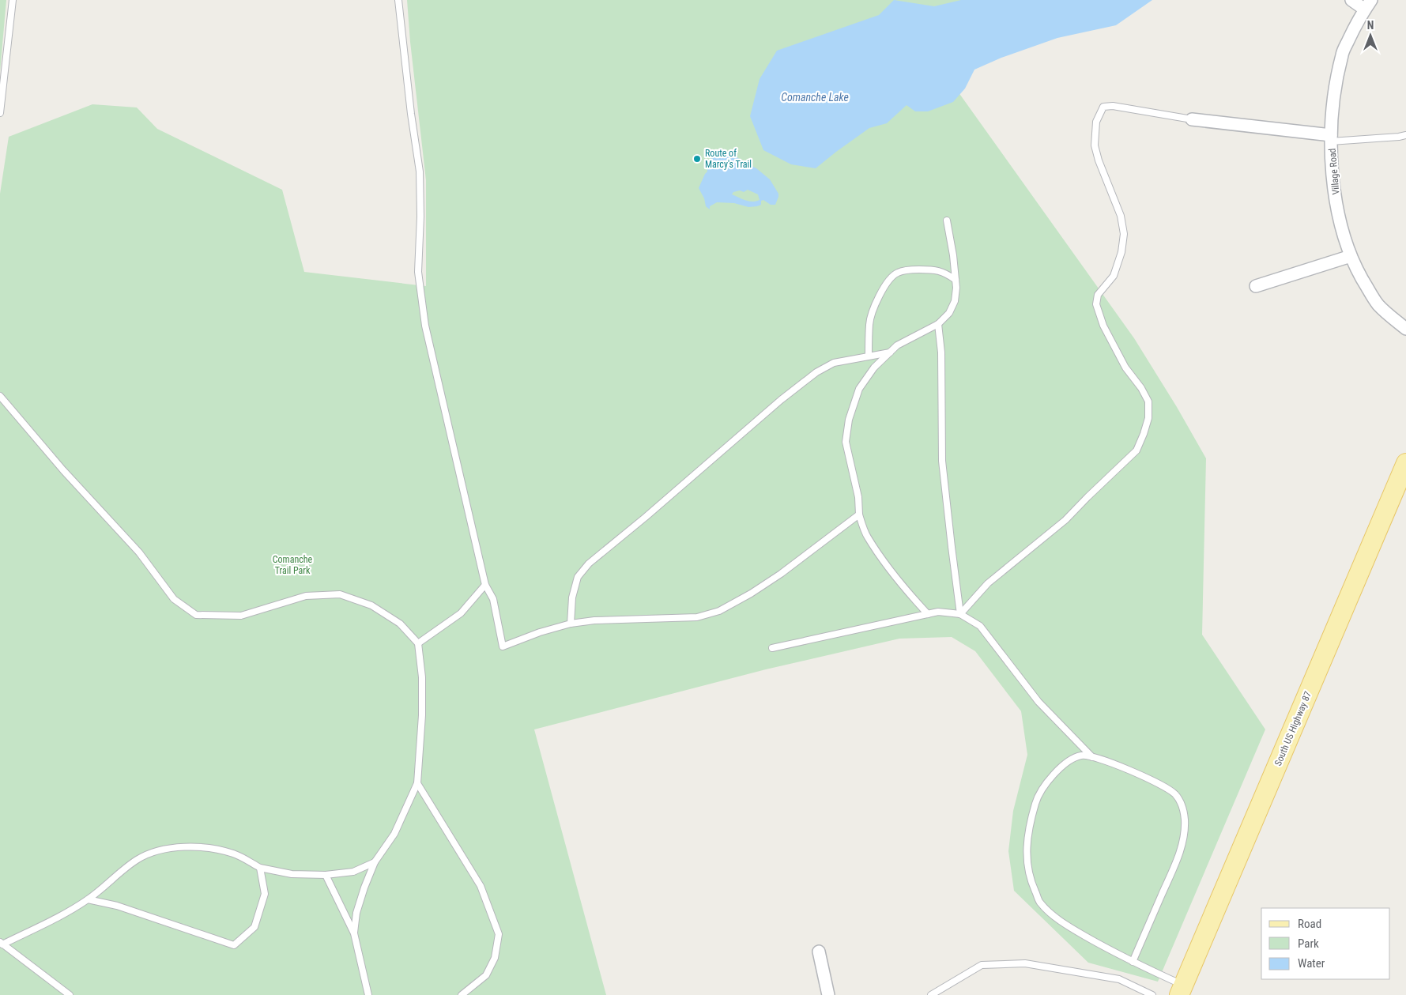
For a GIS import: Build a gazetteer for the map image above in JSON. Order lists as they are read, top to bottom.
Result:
{
  "streets": {
    "main road": ["South US Highway 87"],
    "street": ["Village Road"]
  },
  "water": ["Comanche Lake"],
  "parks": ["Comanche Trail Park"],
  "places": ["Route of Marcy's Trail"],
  "legend": ["Road", "Park", "Water"],
  "north": "top"
}
